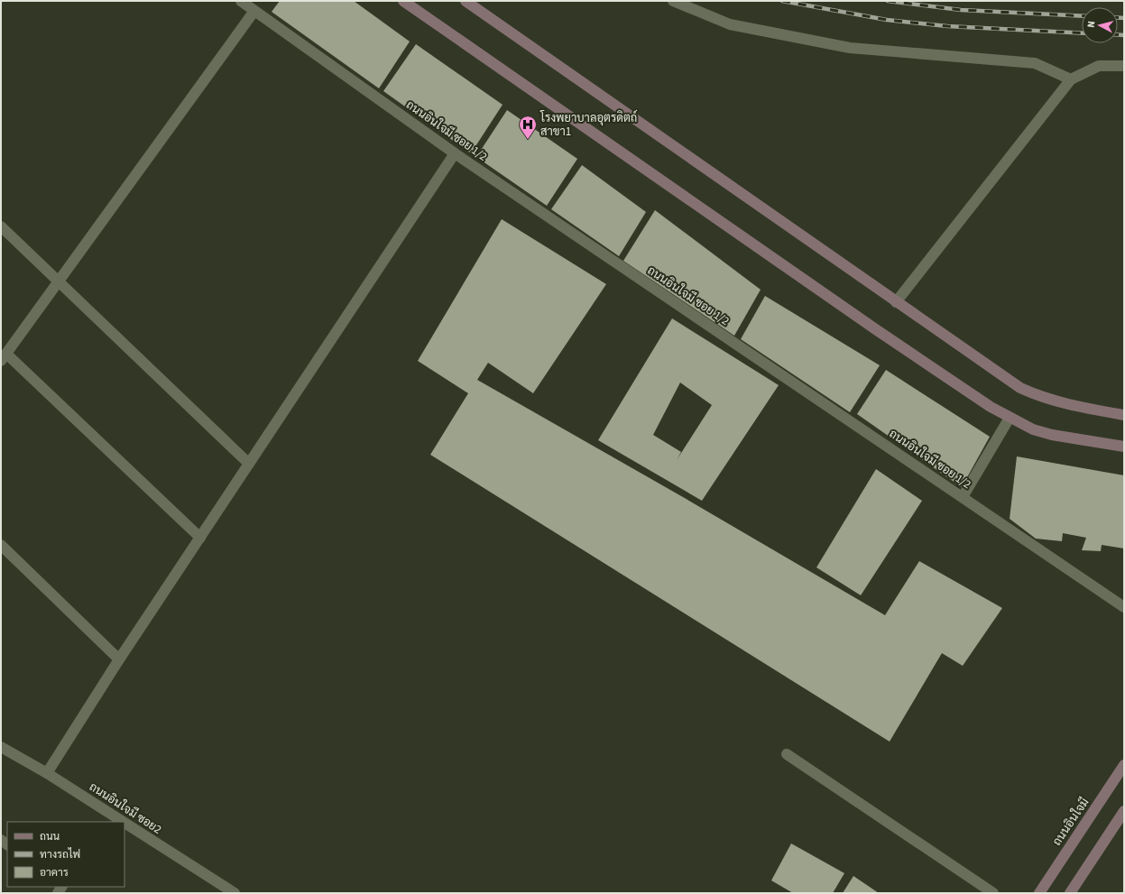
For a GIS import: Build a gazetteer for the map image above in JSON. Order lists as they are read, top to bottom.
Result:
{
  "streets": {
    "main road": ["ถนนอินใจมี"],
    "street": ["ถนนอินใจมี ซอย 1/2", "ถนนอินใจมี ซอย2"]
  },
  "places": {
    "hospital": ["โรงพยาบาลอุตรดิตถ์ สาขา1"]
  },
  "legend": ["ถนน", "ทางรถไฟ", "อาคาร"],
  "north": "left"
}
